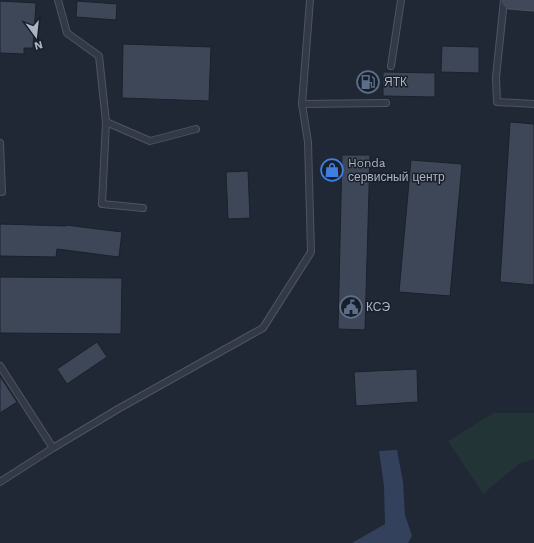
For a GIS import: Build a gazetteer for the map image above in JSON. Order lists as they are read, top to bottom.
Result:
{
  "places": {
    "fuel station": ["ЯТК"],
    "shop": ["Honda сервисный центр"],
    "public building": ["КСЭ"]
  },
  "north": "bottom"
}
